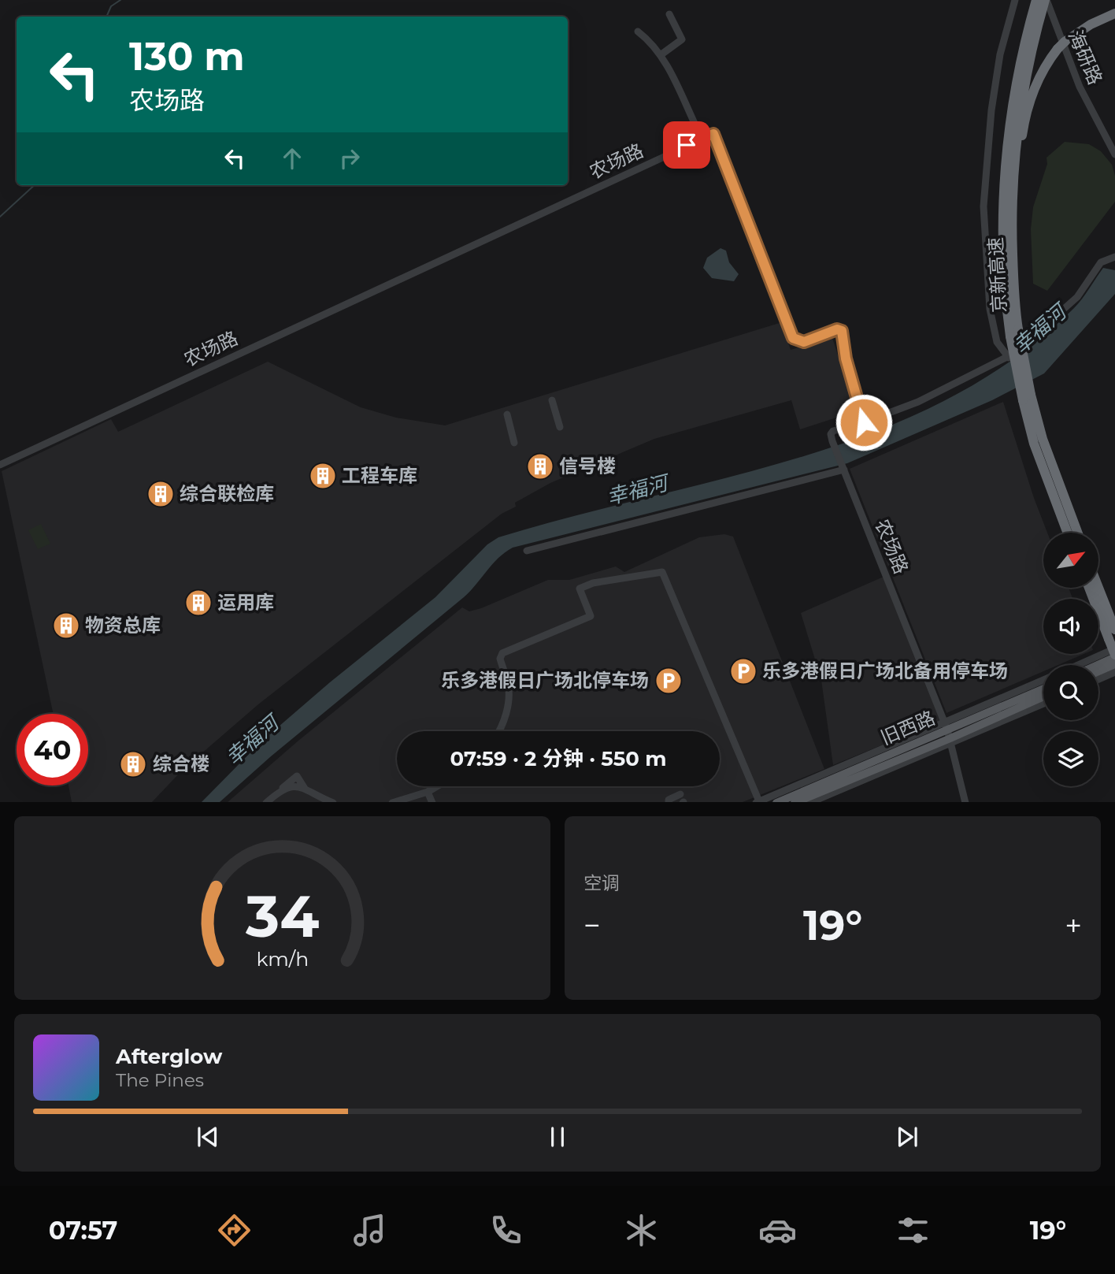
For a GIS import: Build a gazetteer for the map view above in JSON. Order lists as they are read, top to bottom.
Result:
{
  "streets": {
    "highway": ["京新高速"],
    "main road": ["旧西路"],
    "street": ["海研路", "农场路"]
  },
  "crossings": [
    ["海研路", "京新高速"],
    ["农场路", "旧西路"]
  ],
  "water": ["幸福河"],
  "places": {
    "building": [
      "信号楼",
      "工程车库",
      "综合联检库",
      "运用库",
      "物资总库",
      "综合楼"
    ],
    "parking": ["乐多港假日广场北备用停车场", "乐多港假日广场北停车场"]
  },
  "north": "top right",
  "page": {
    "turn": ["130 m", "农场路"],
    "limit": "40",
    "trip": "07:59 · 2 分钟 · 550 m",
    "tile": "空调",
    "heat": ["−", "19°", "+"],
    "song": ["Afterglow", "The Pines"],
    "tabs": ["07:57", "19°"],
    "gauge": ["34", "km/h"]
  }
}
